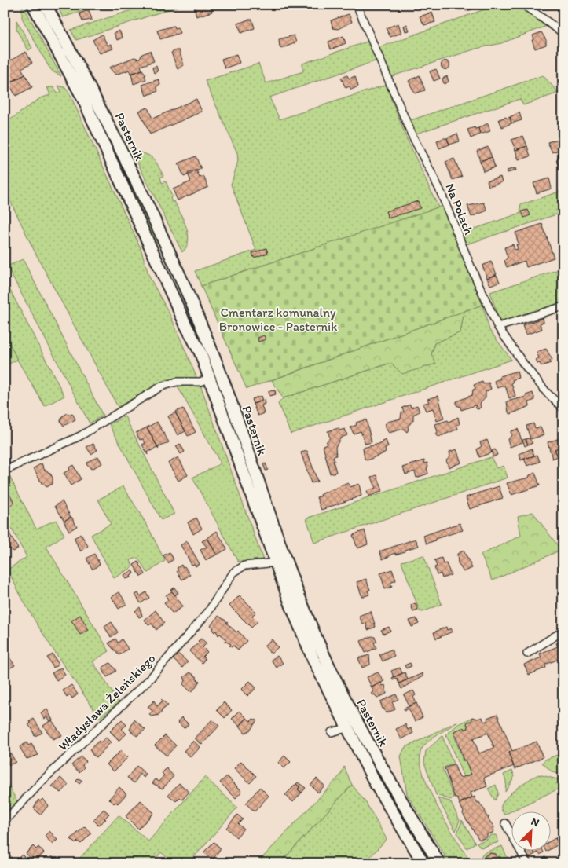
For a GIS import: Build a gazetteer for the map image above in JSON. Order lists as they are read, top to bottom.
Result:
{
  "streets": {
    "main road": ["Pasternik"],
    "street": ["Na Polach", "Władysława Żeleńskiego"]
  },
  "crossings": [
    ["Pasternik", "Władysława Żeleńskiego"]
  ],
  "parks": ["Cmentarz komunalny Bronowice - Pasternik"],
  "north": "top right"
}
